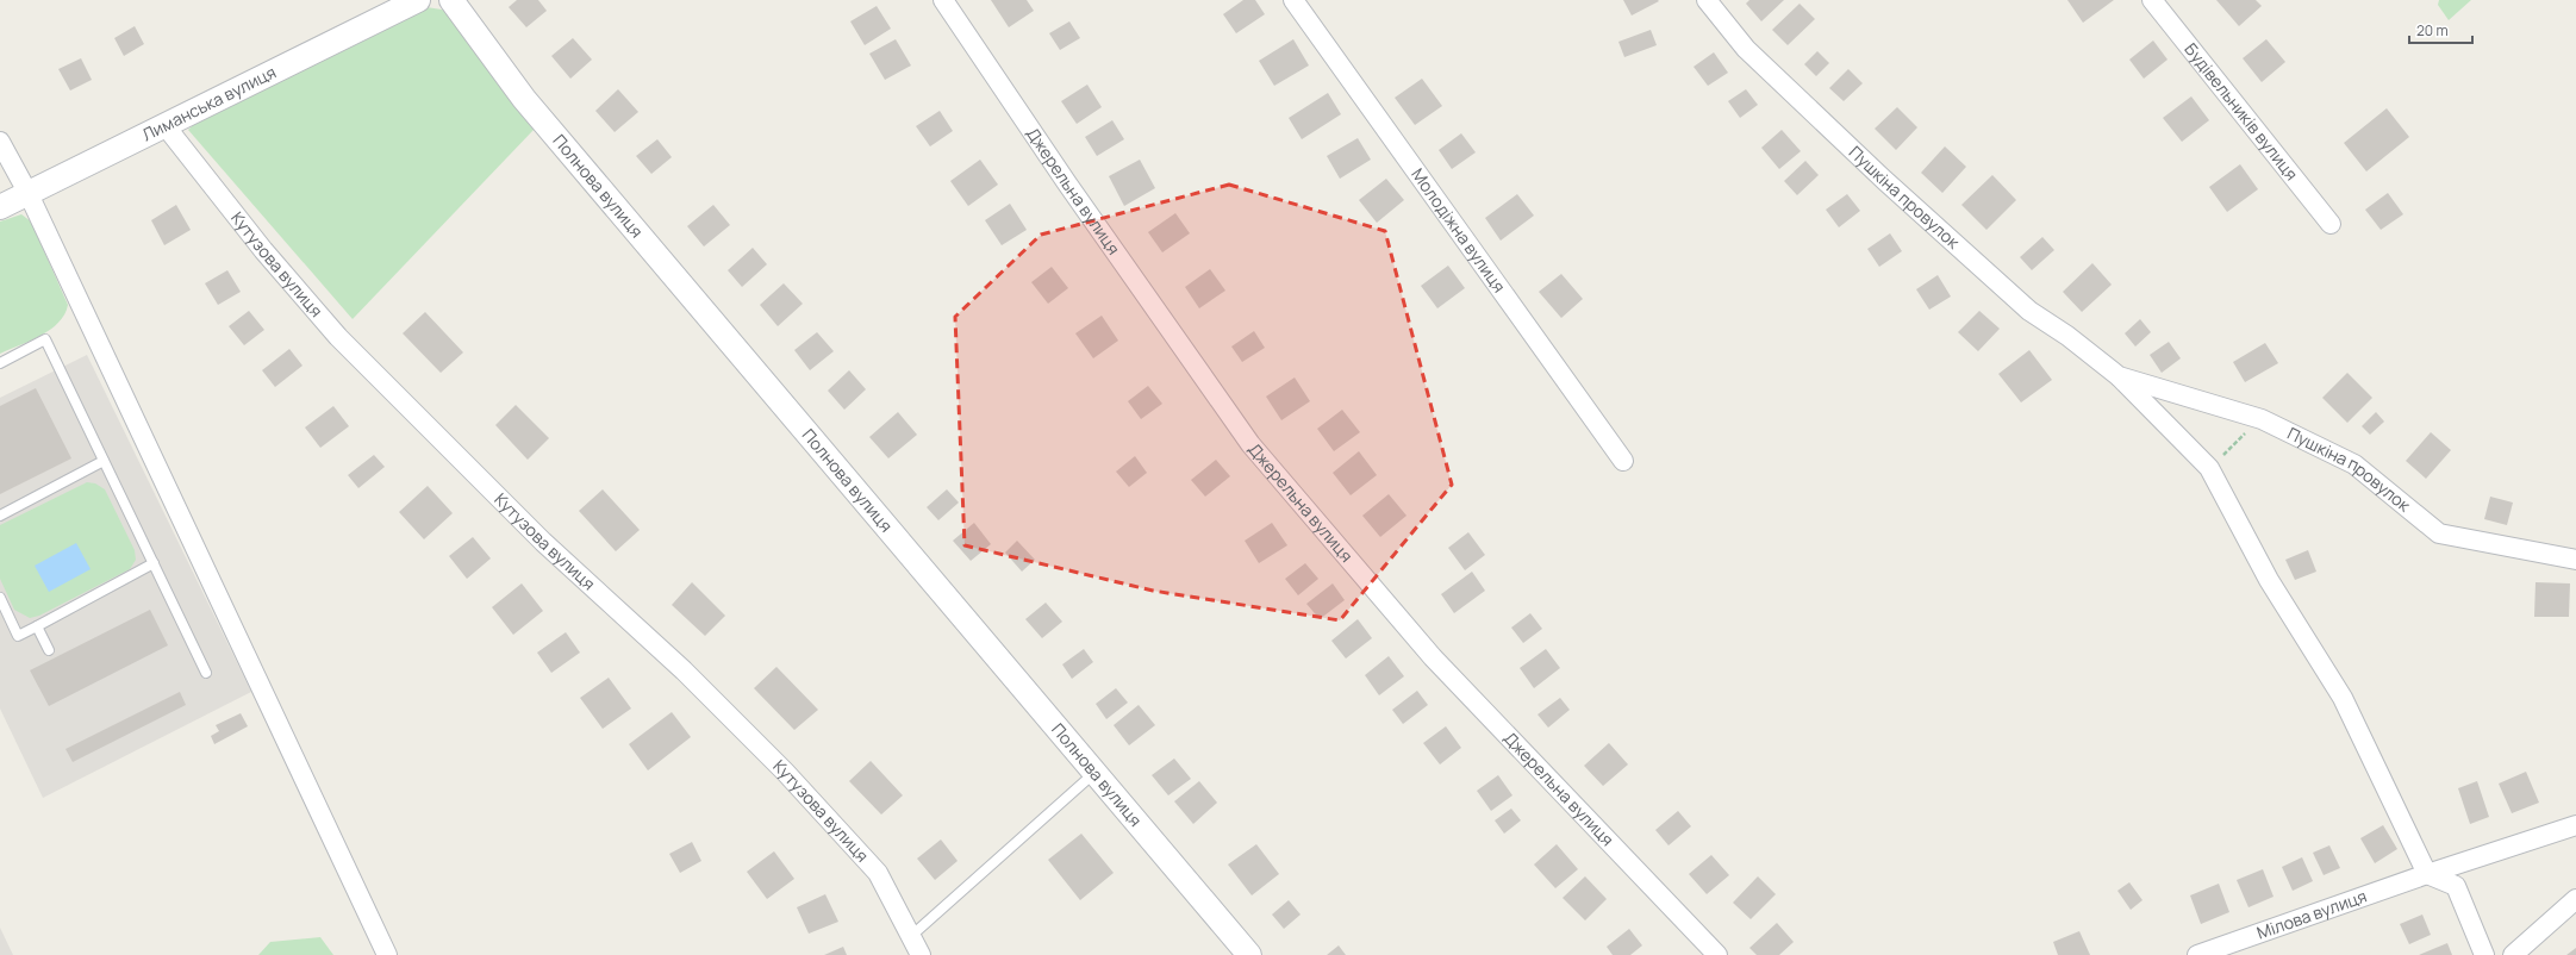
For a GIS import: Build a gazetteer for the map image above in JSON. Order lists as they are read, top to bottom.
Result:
{
  "streets": {
    "street": [
      "Лиманська вулиця",
      "Будівельників вулиця",
      "Полнова вулиця",
      "Джерельна вулиця",
      "Пушкіна провулок",
      "Молодіжна вулиця",
      "Кутузова вулиця",
      "Мілова вулиця"
    ]
  },
  "crossings": [
    ["Лиманська вулиця", "Кутузова вулиця"],
    ["Пушкіна провулок", "Мілова вулиця"]
  ],
  "scale_bar": "20 m"
}
